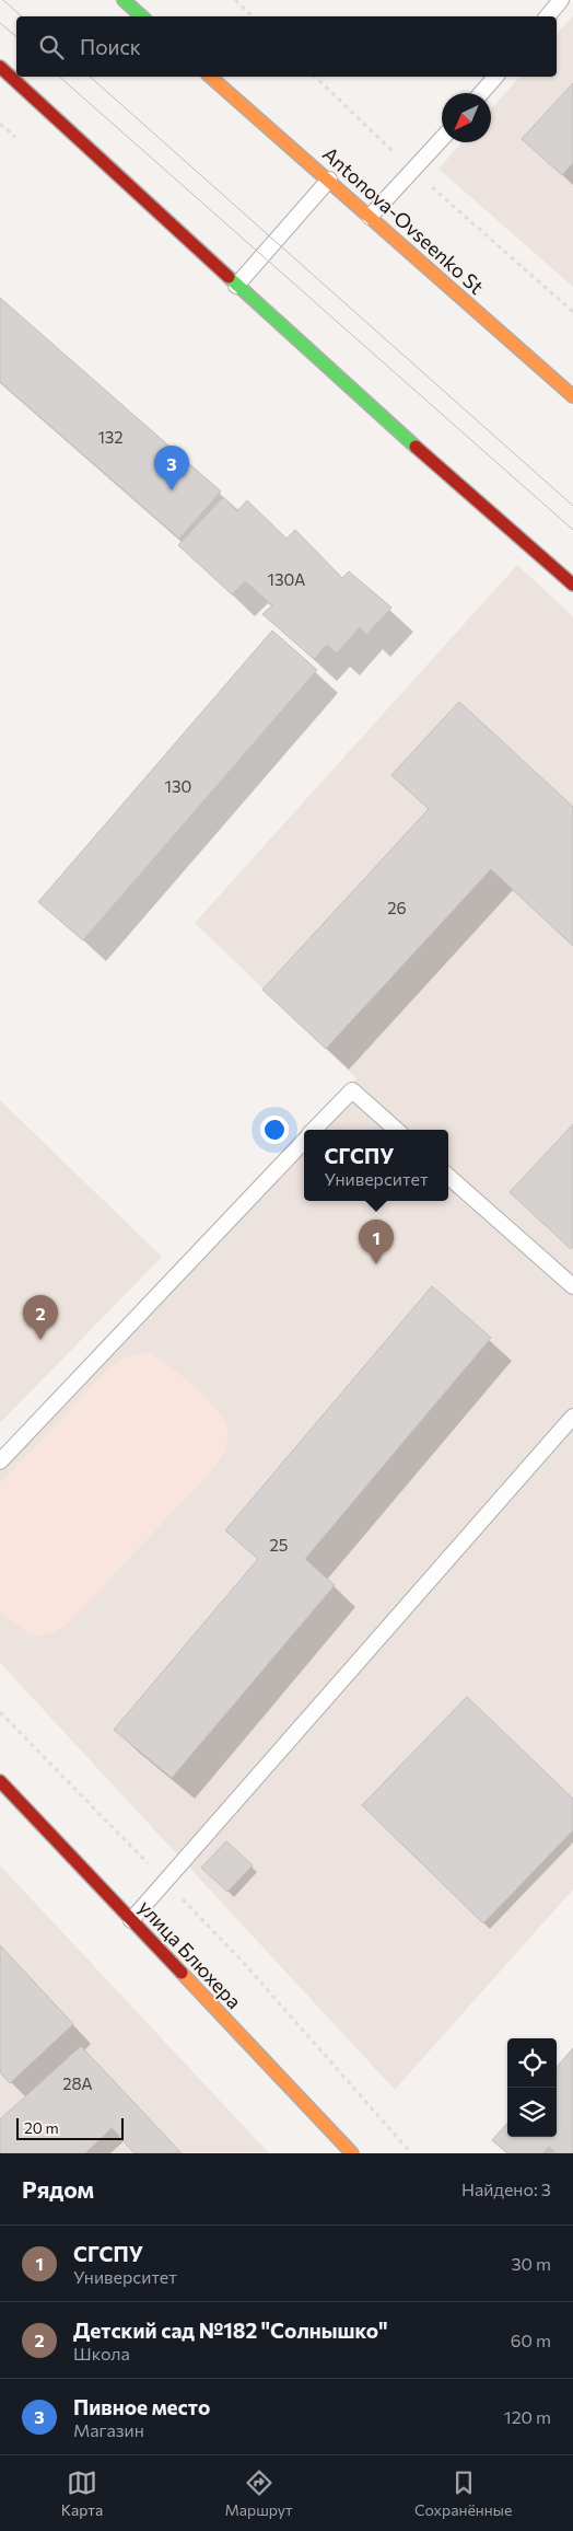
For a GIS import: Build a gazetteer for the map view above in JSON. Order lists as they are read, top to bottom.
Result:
{
  "streets": {
    "street": ["Antonova-Ovseenko St", "улица Блюхера"]
  },
  "house_numbers": [
    "132",
    "130А",
    "130",
    "26",
    "25",
    "28А"
  ],
  "scale_bar": "20 m",
  "north": "bottom left",
  "page": {
    "search": "Поиск",
    "pins": ["3", "1", "2"],
    "popup": ["СГСПУ", "Университет"],
    "scale": "20 m",
    "heading": ["Рядом", "Найдено: 3"],
    "list": [
      {
        "mark": "1",
        "name": "СГСПУ",
        "note": "Университет",
        "value": "30 m"
      },
      {
        "mark": "2",
        "name": "Детский сад №182 \"Солнышко\"",
        "note": "Школа",
        "value": "60 m"
      },
      {
        "mark": "3",
        "name": "Пивное место",
        "note": "Магазин",
        "value": "120 m"
      }
    ],
    "nav": ["Карта", "Маршрут", "Сохранённые"]
  }
}
